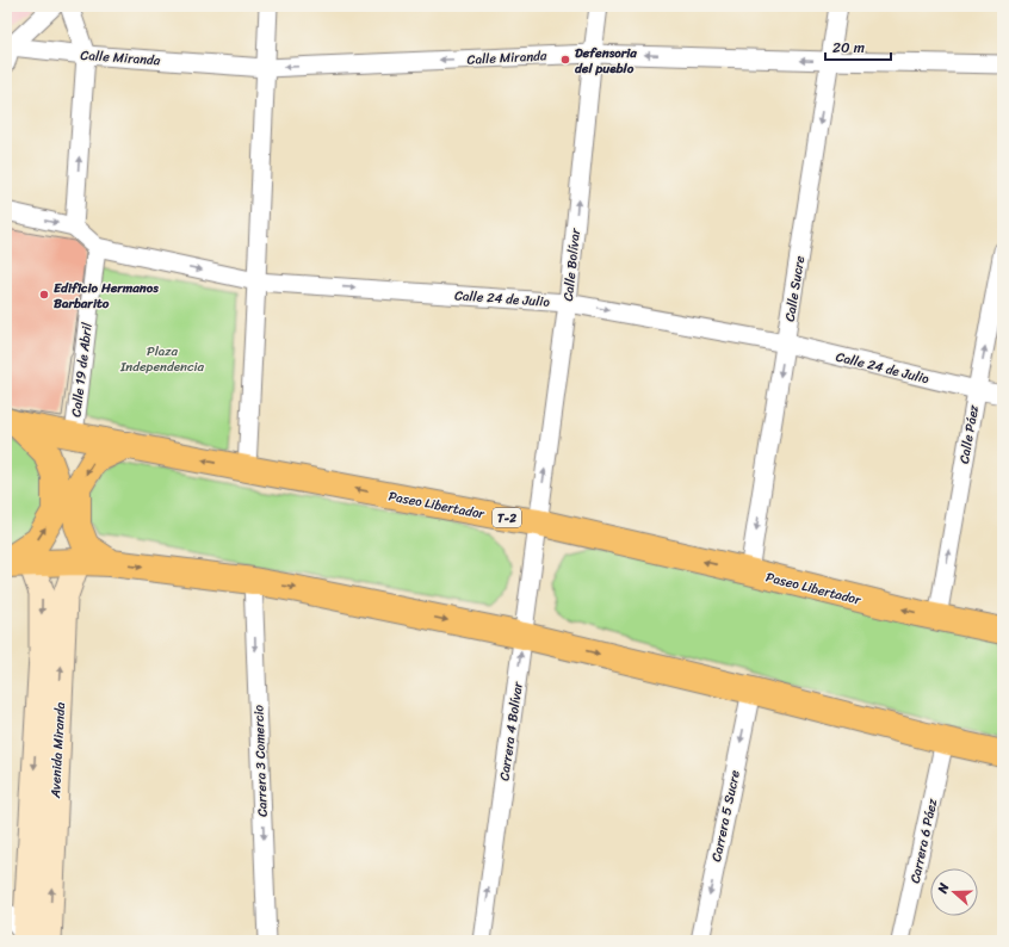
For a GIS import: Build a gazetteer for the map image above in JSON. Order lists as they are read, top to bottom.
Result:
{
  "streets": {
    "highway": ["Paseo Libertador", "T-2"],
    "main road": ["Avenida Miranda"],
    "street": [
      "Calle Miranda",
      "Calle Bolívar",
      "Calle Sucre",
      "Calle 24 de Julio",
      "Calle 19 de Abril",
      "Calle Páez",
      "Carrera 4 Bolívar",
      "Carrera 3 Comercio",
      "Carrera 5 Sucre",
      "Carrera 6 Páez"
    ]
  },
  "crossings": [
    ["Calle Miranda", "Calle Bolívar"],
    ["Calle Miranda", "Calle Sucre"],
    ["Calle Bolívar", "Calle 24 de Julio"],
    ["Calle Bolívar", "Paseo Libertador"],
    ["Calle Bolívar", "Carrera 4 Bolívar"],
    ["Calle Sucre", "Calle 24 de Julio"],
    ["Calle Sucre", "Paseo Libertador"],
    ["Calle 24 de Julio", "Calle 19 de Abril"],
    ["Calle 24 de Julio", "Calle Páez"],
    ["Calle 19 de Abril", "Paseo Libertador"],
    ["Calle Páez", "Paseo Libertador"],
    ["Paseo Libertador", "Carrera 4 Bolívar"]
  ],
  "one_way": [
    "Calle Miranda",
    "Calle Bolívar",
    "Calle Sucre",
    "Calle 24 de Julio",
    "Calle Páez",
    "Carrera 4 Bolívar",
    "Carrera 3 Comercio",
    "Carrera 5 Sucre"
  ],
  "parks": ["Plaza Independencia"],
  "places": ["Defensoria del pueblo", "Edificio Hermanos Barbarito"],
  "scale_bar": "20 m",
  "north": "left"
}
